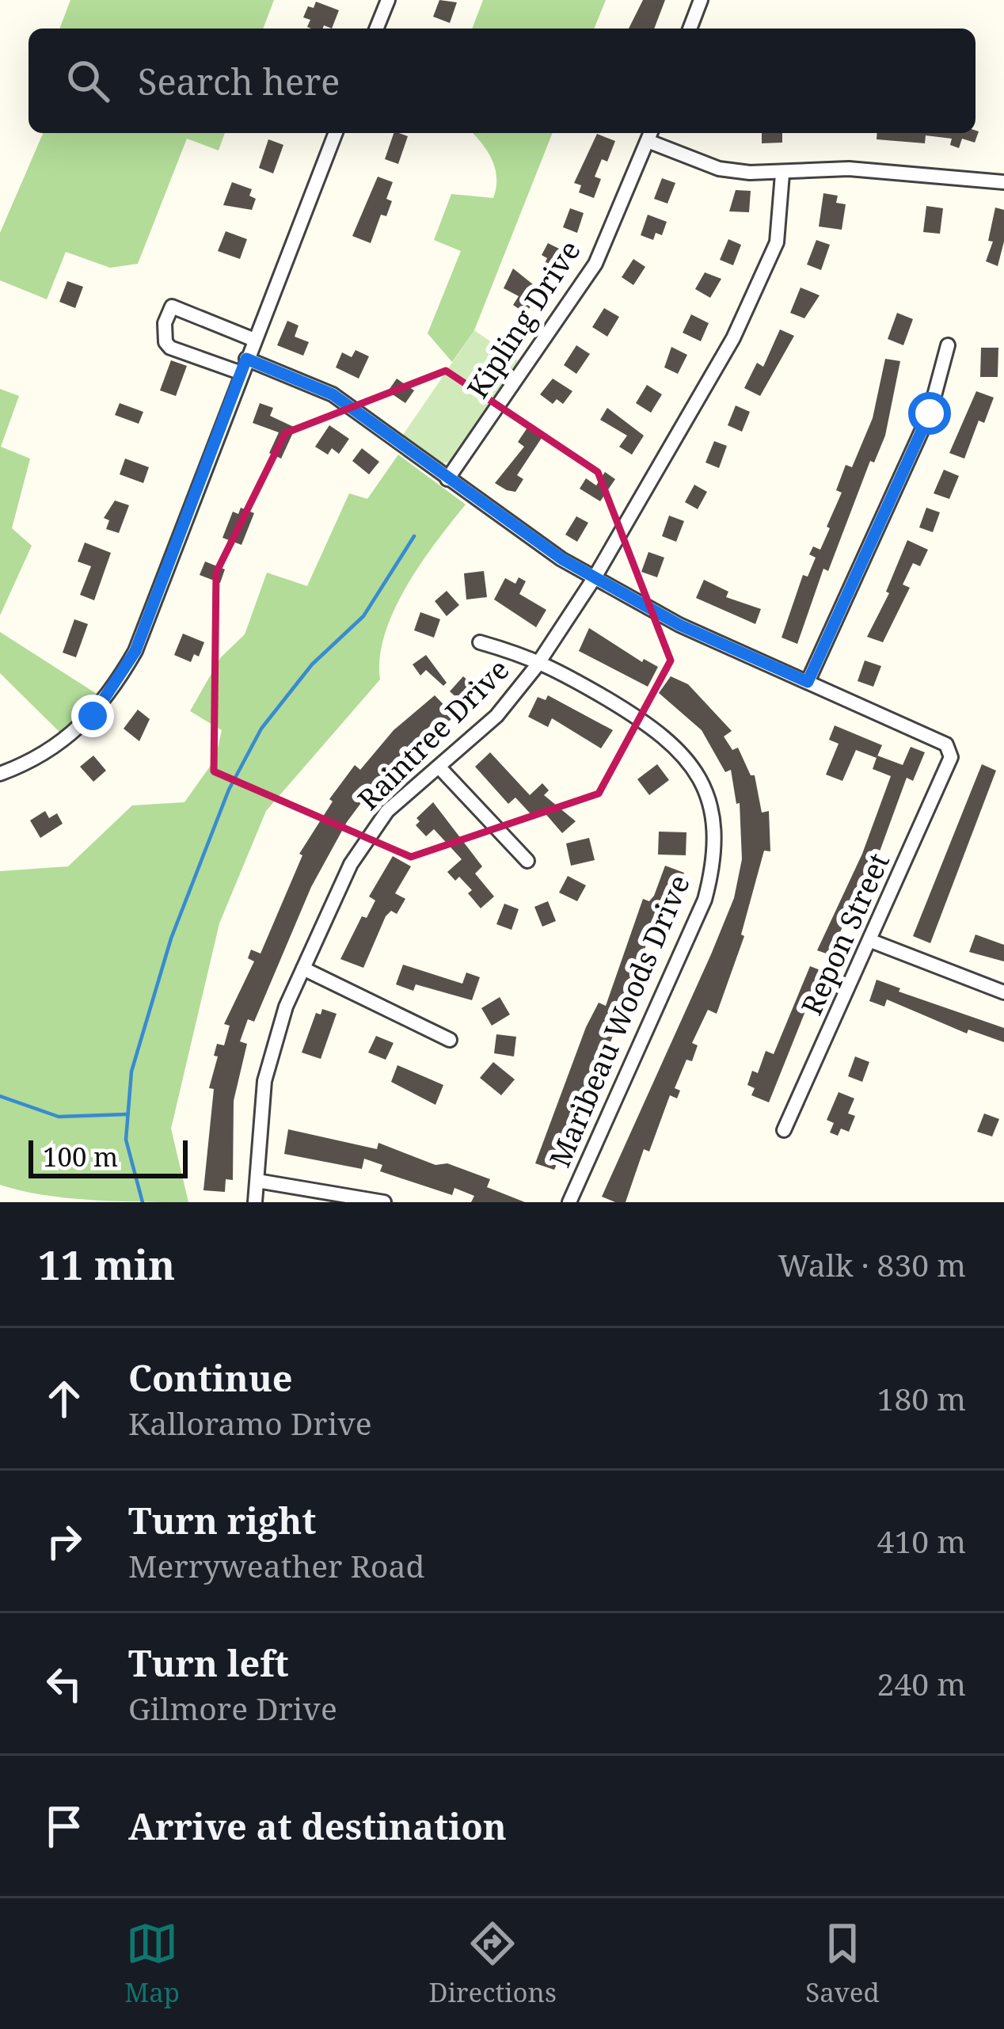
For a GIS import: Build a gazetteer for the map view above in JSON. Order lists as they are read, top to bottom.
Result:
{
  "streets": {
    "street": [
      "Kipling Drive",
      "Raintree Drive",
      "Repon Street",
      "Maribeau Woods Drive"
    ]
  },
  "crossings": [
    ["Raintree Drive", "Maribeau Woods Drive"]
  ],
  "scale_bar": "100 m",
  "page": {
    "search": "Search here",
    "scale": "100 m",
    "heading": ["11 min", "Walk · 830 m"],
    "list": [
      ["Continue", "Kalloramo Drive", "180 m"],
      ["Turn right", "Merryweather Road", "410 m"],
      ["Turn left", "Gilmore Drive", "240 m"],
      "Arrive at destination"
    ],
    "nav": ["Map", "Directions", "Saved"]
  }
}
